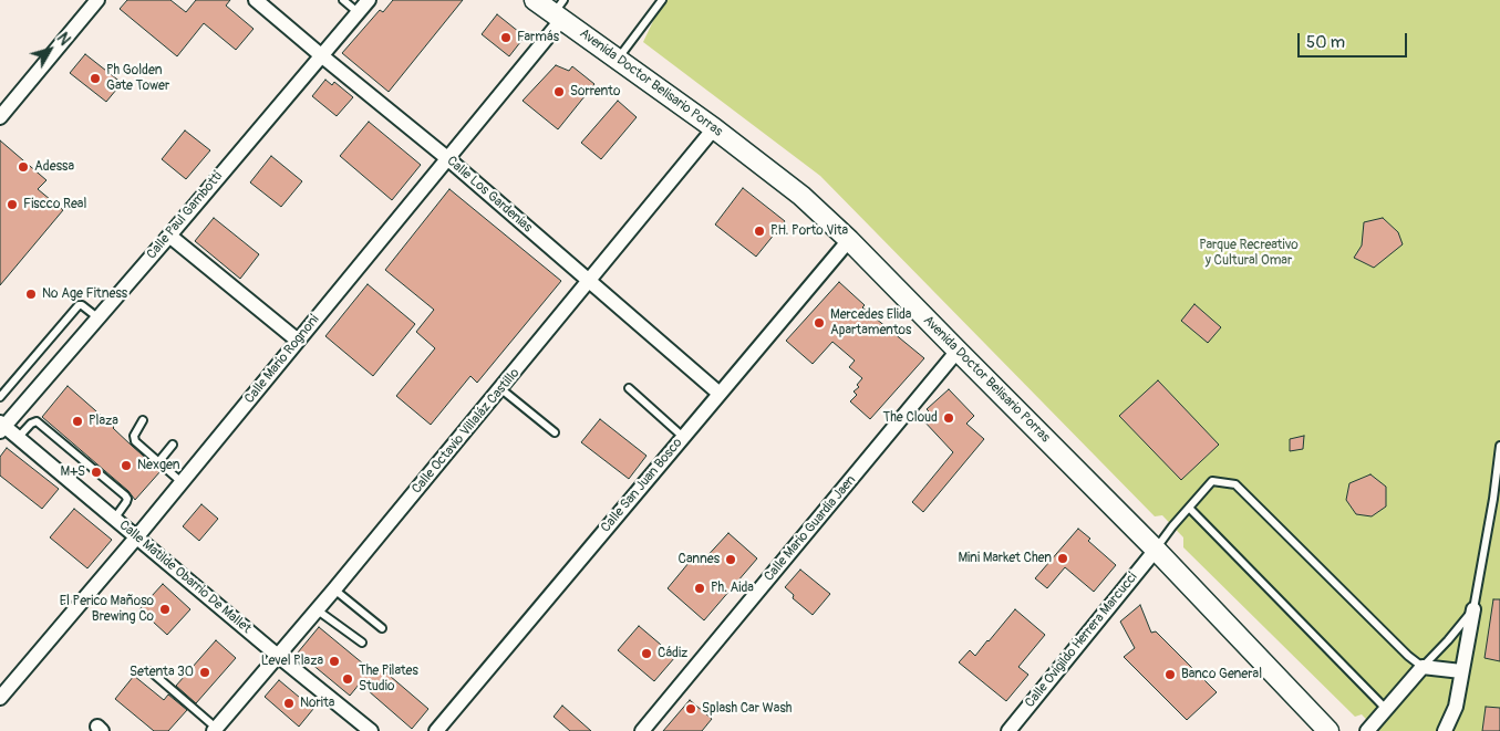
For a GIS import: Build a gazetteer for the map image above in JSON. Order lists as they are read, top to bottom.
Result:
{
  "streets": {
    "street": [
      "Avenida Doctor Belisario Porras",
      "Calle Los Gardenias",
      "Calle Paul Gambotti",
      "Calle Mario Rognoni",
      "Calle Octavio Villaláz Castillo",
      "Calle San Juan Bosco",
      "Calle Mario Guardia Jaen",
      "Calle Matilde Obarrio De Mallet",
      "Calle Ovigildo Herrera Marcucci"
    ]
  },
  "crossings": [
    ["Avenida Doctor Belisario Porras", "Calle Mario Rognoni"],
    ["Avenida Doctor Belisario Porras", "Calle Octavio Villaláz Castillo"],
    ["Avenida Doctor Belisario Porras", "Calle San Juan Bosco"],
    ["Avenida Doctor Belisario Porras", "Calle Mario Guardia Jaen"],
    ["Avenida Doctor Belisario Porras", "Calle Ovigildo Herrera Marcucci"],
    ["Calle Los Gardenias", "Calle Paul Gambotti"],
    ["Calle Los Gardenias", "Calle Mario Rognoni"],
    ["Calle Los Gardenias", "Calle Octavio Villaláz Castillo"],
    ["Calle Los Gardenias", "Calle San Juan Bosco"],
    ["Calle Paul Gambotti", "Calle Matilde Obarrio De Mallet"],
    ["Calle Mario Rognoni", "Calle Matilde Obarrio De Mallet"],
    ["Calle Octavio Villaláz Castillo", "Calle Matilde Obarrio De Mallet"]
  ],
  "parks": ["Parque Recreativo y Cultural Omar"],
  "places": [
    "Farmás",
    "Ph Golden Gate Tower",
    "Sorrento",
    "Adessa",
    "Fiscco Real",
    "P.H. Porto Vita",
    "No Age Fitness",
    "Mercedes Elida Apartamentos",
    "The Cloud",
    "Plaza",
    "Nexgen",
    "M+S",
    "Mini Market Chen",
    "Cannes",
    "Ph. Aida",
    "El Perico Mañoso Brewing Co",
    "Cádiz",
    "Level Plaza",
    "Setenta 30",
    "Banco General",
    "The Pilates Studio",
    "Norita",
    "Splash Car Wash"
  ],
  "scale_bar": "50 m",
  "north": "top right"
}
